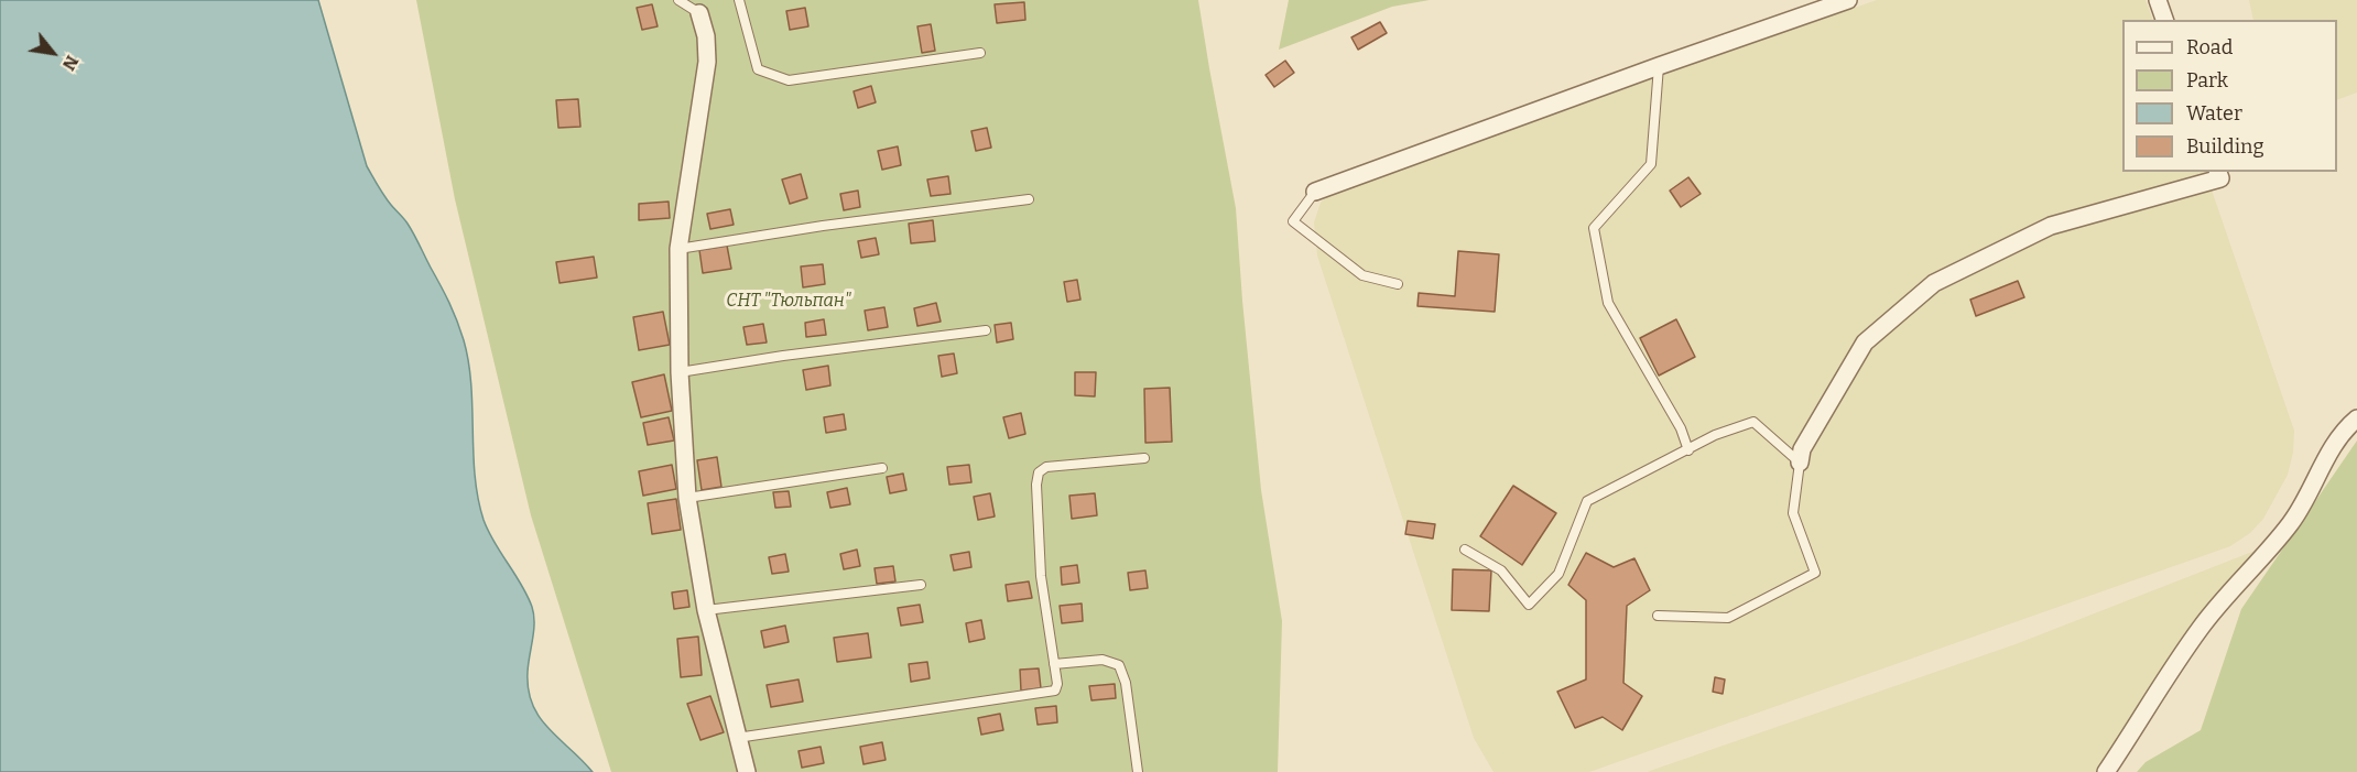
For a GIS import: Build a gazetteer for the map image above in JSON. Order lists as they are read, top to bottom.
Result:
{
  "parks": ["СНТ \"Тюльпан\""],
  "legend": [
    "Road",
    "Park",
    "Water",
    "Building"
  ],
  "north": "bottom right"
}
